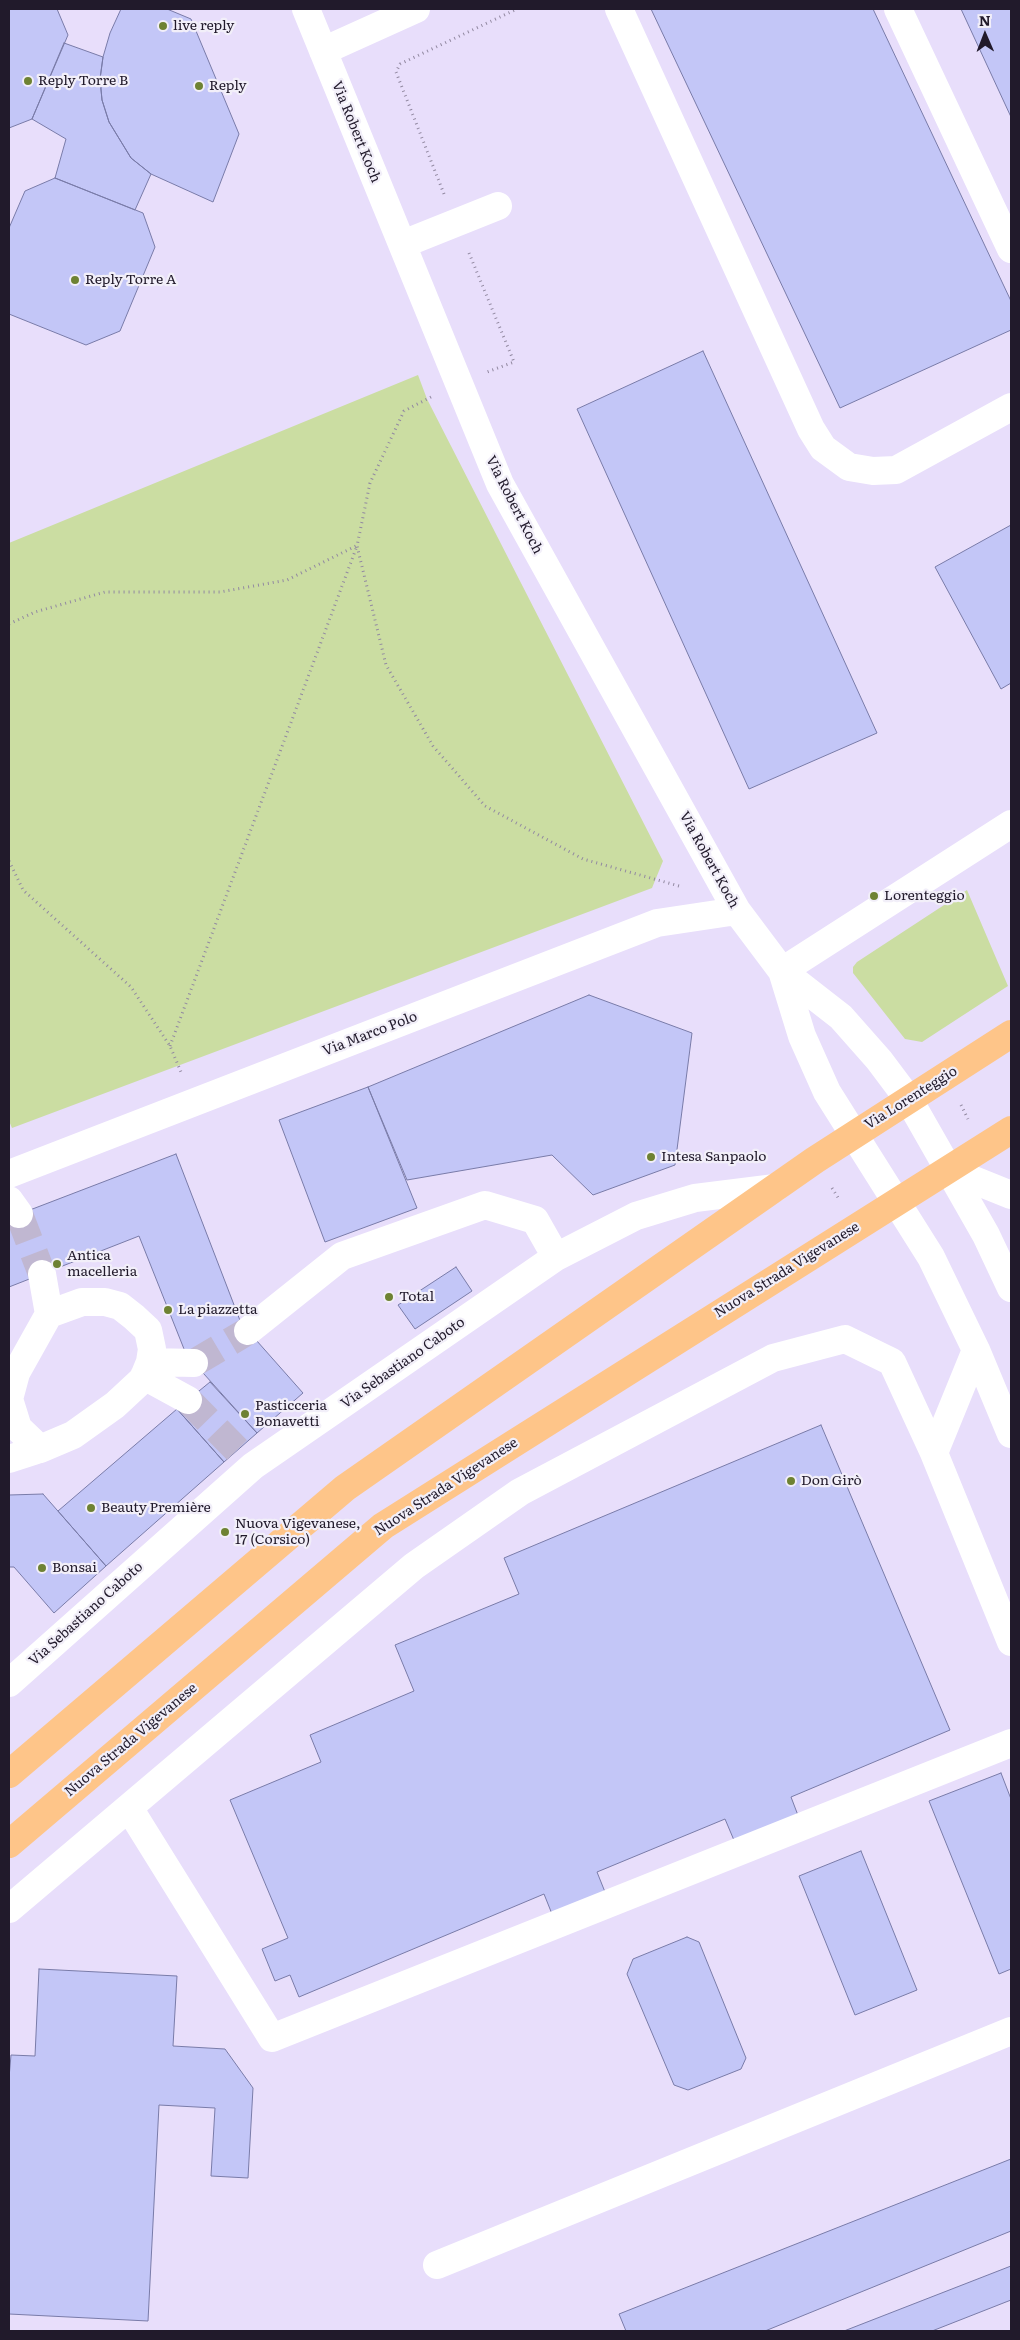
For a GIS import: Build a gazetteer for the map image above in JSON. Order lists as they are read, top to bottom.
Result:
{
  "streets": {
    "main road": ["Via Lorenteggio", "Nuova Strada Vigevanese"],
    "street": ["Via Robert Koch", "Via Marco Polo", "Via Sebastiano Caboto"]
  },
  "crossings": [
    ["Via Robert Koch", "Via Marco Polo"],
    ["Via Robert Koch", "Via Lorenteggio"],
    ["Via Lorenteggio", "Nuova Strada Vigevanese"]
  ],
  "places": [
    "live reply",
    "Reply Torre B",
    "Reply",
    "Reply Torre A",
    "Lorenteggio",
    "Intesa Sanpaolo",
    "Antica macelleria",
    "Total",
    "La piazzetta",
    "Pasticceria Bonavetti",
    "Don Girò",
    "Beauty Première",
    "Nuova Vigevanese, 17 (Corsico)",
    "Bonsai"
  ],
  "north": "top"
}
